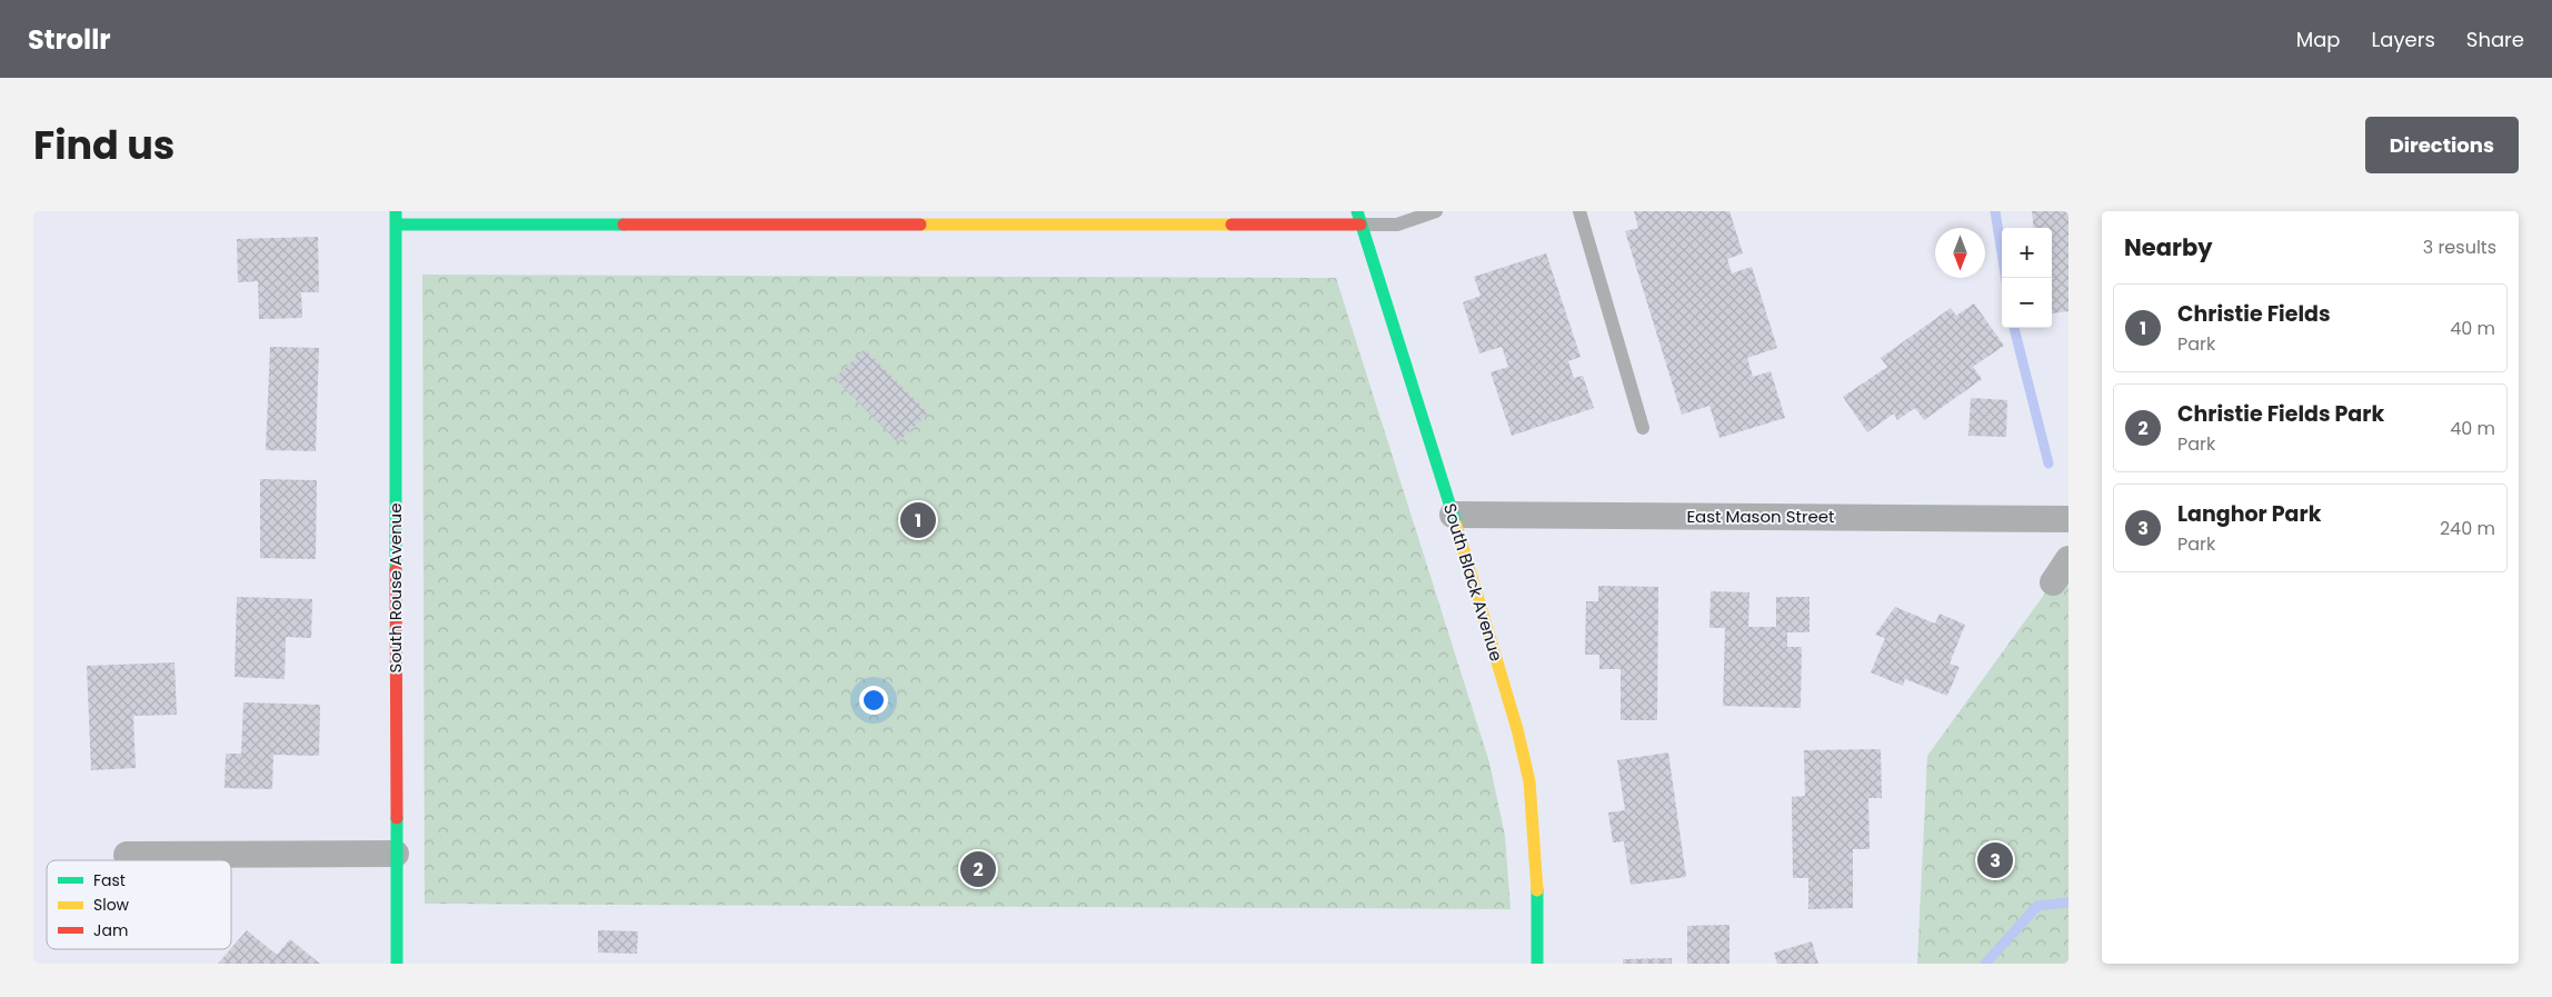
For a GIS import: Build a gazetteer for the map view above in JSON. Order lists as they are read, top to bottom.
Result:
{
  "streets": {
    "street": ["East Mason Street", "South Black Avenue", "South Rouse Avenue"]
  },
  "crossings": [
    ["East Mason Street", "South Black Avenue"]
  ],
  "legend": ["Fast", "Slow", "Jam"],
  "north": "bottom",
  "page": {
    "header": "Strollr",
    "nav": ["Map", "Layers", "Share"],
    "title": "Find us",
    "buttons": "Directions",
    "heading": ["Nearby", "3 results"],
    "map_buttons": ["+", "−"],
    "list": [
      {
        "mark": "1",
        "name": "Christie Fields",
        "note": "Park",
        "value": "40 m"
      },
      {
        "mark": "2",
        "name": "Christie Fields Park",
        "note": "Park",
        "value": "40 m"
      },
      {
        "mark": "3",
        "name": "Langhor Park",
        "note": "Park",
        "value": "240 m"
      }
    ],
    "pins": ["1", "3", "2"]
  }
}
